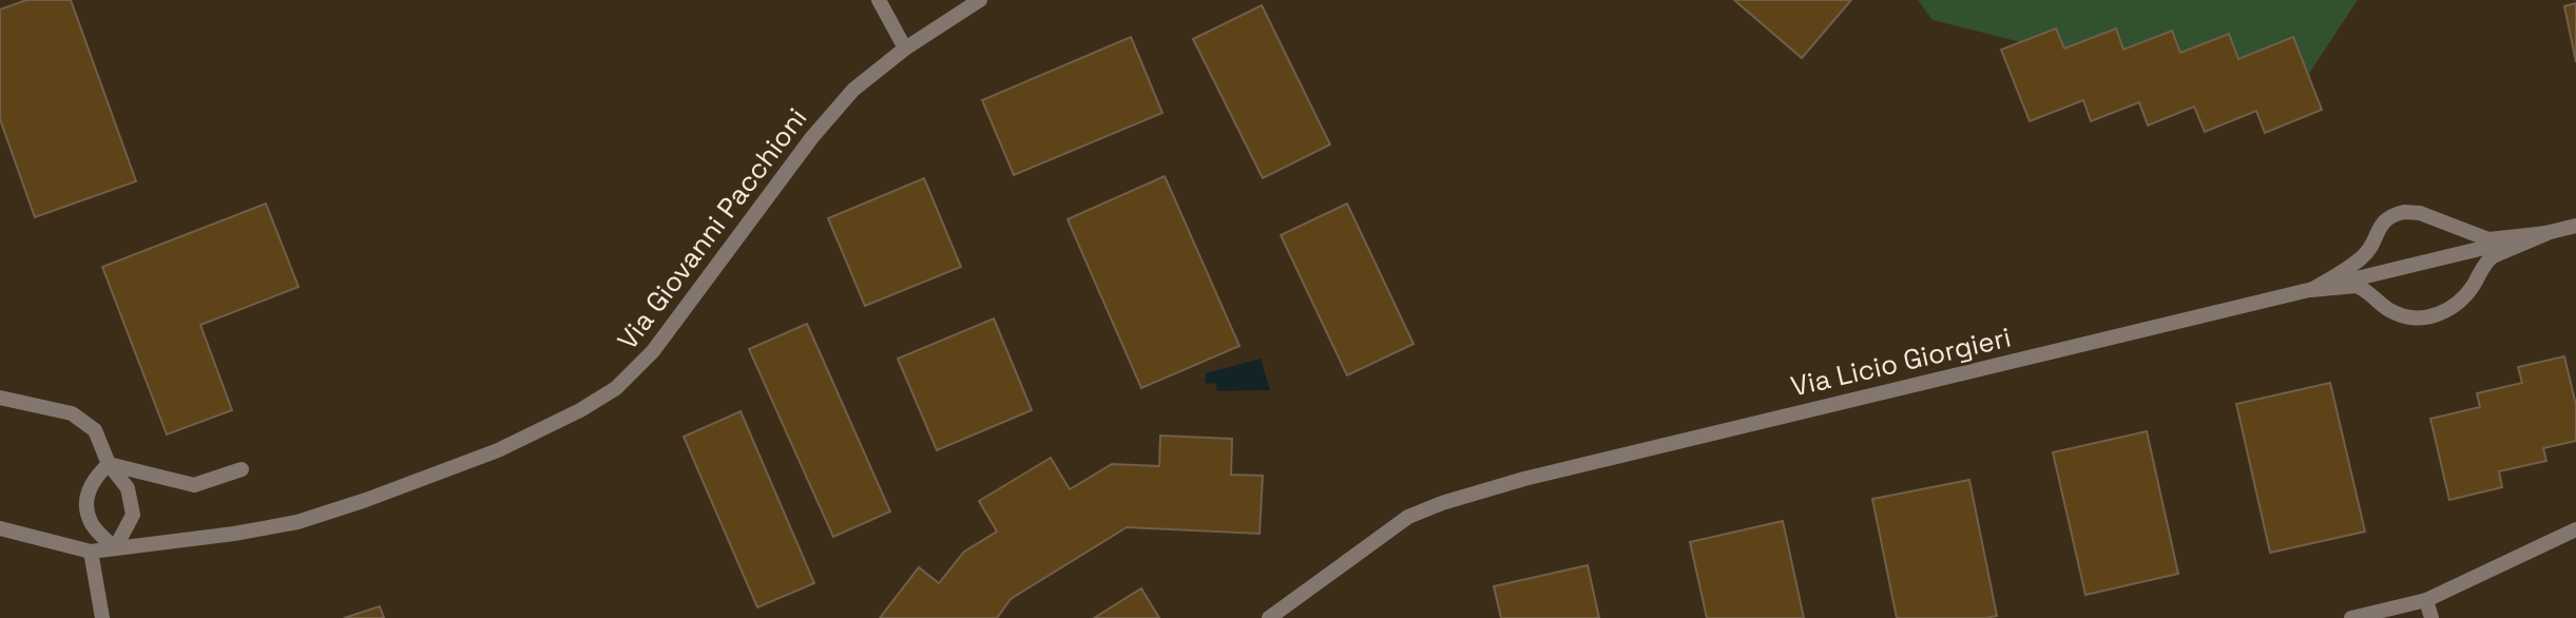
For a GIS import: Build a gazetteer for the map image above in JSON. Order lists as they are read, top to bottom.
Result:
{
  "streets": {
    "street": ["Via Giovanni Pacchioni", "Via Licio Giorgieri"]
  }
}
